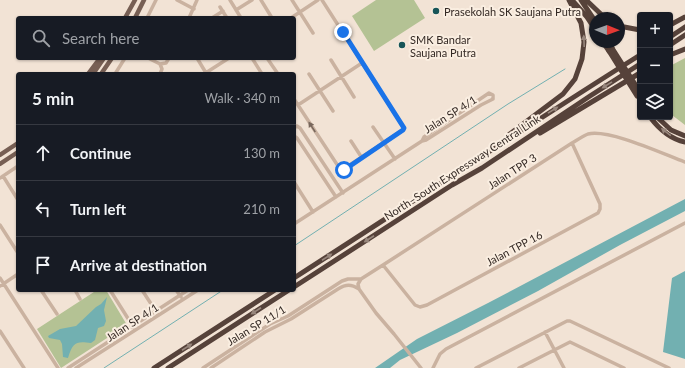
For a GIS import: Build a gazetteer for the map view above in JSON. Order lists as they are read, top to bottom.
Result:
{
  "streets": {
    "highway": ["North–South Expressway Central Link"],
    "street": [
      "Jalan SP 4/1",
      "Jalan TPP 3",
      "Jalan TPP 16",
      "Jalan SP 11/1"
    ]
  },
  "crossings": [
    ["Jalan TPP 3", "Jalan TPP 16"],
    ["Jalan TPP 3", "Jalan SP 11/1"]
  ],
  "places": ["Prasekolah SK Saujana Putra", "SMK Bandar Saujana Putra"],
  "north": "right",
  "page": {
    "map_buttons": ["+", "−"],
    "search": "Search here",
    "heading": ["5 min", "Walk · 340 m"],
    "list": [
      ["Continue", "130 m"],
      ["Turn left", "210 m"],
      "Arrive at destination"
    ]
  }
}
